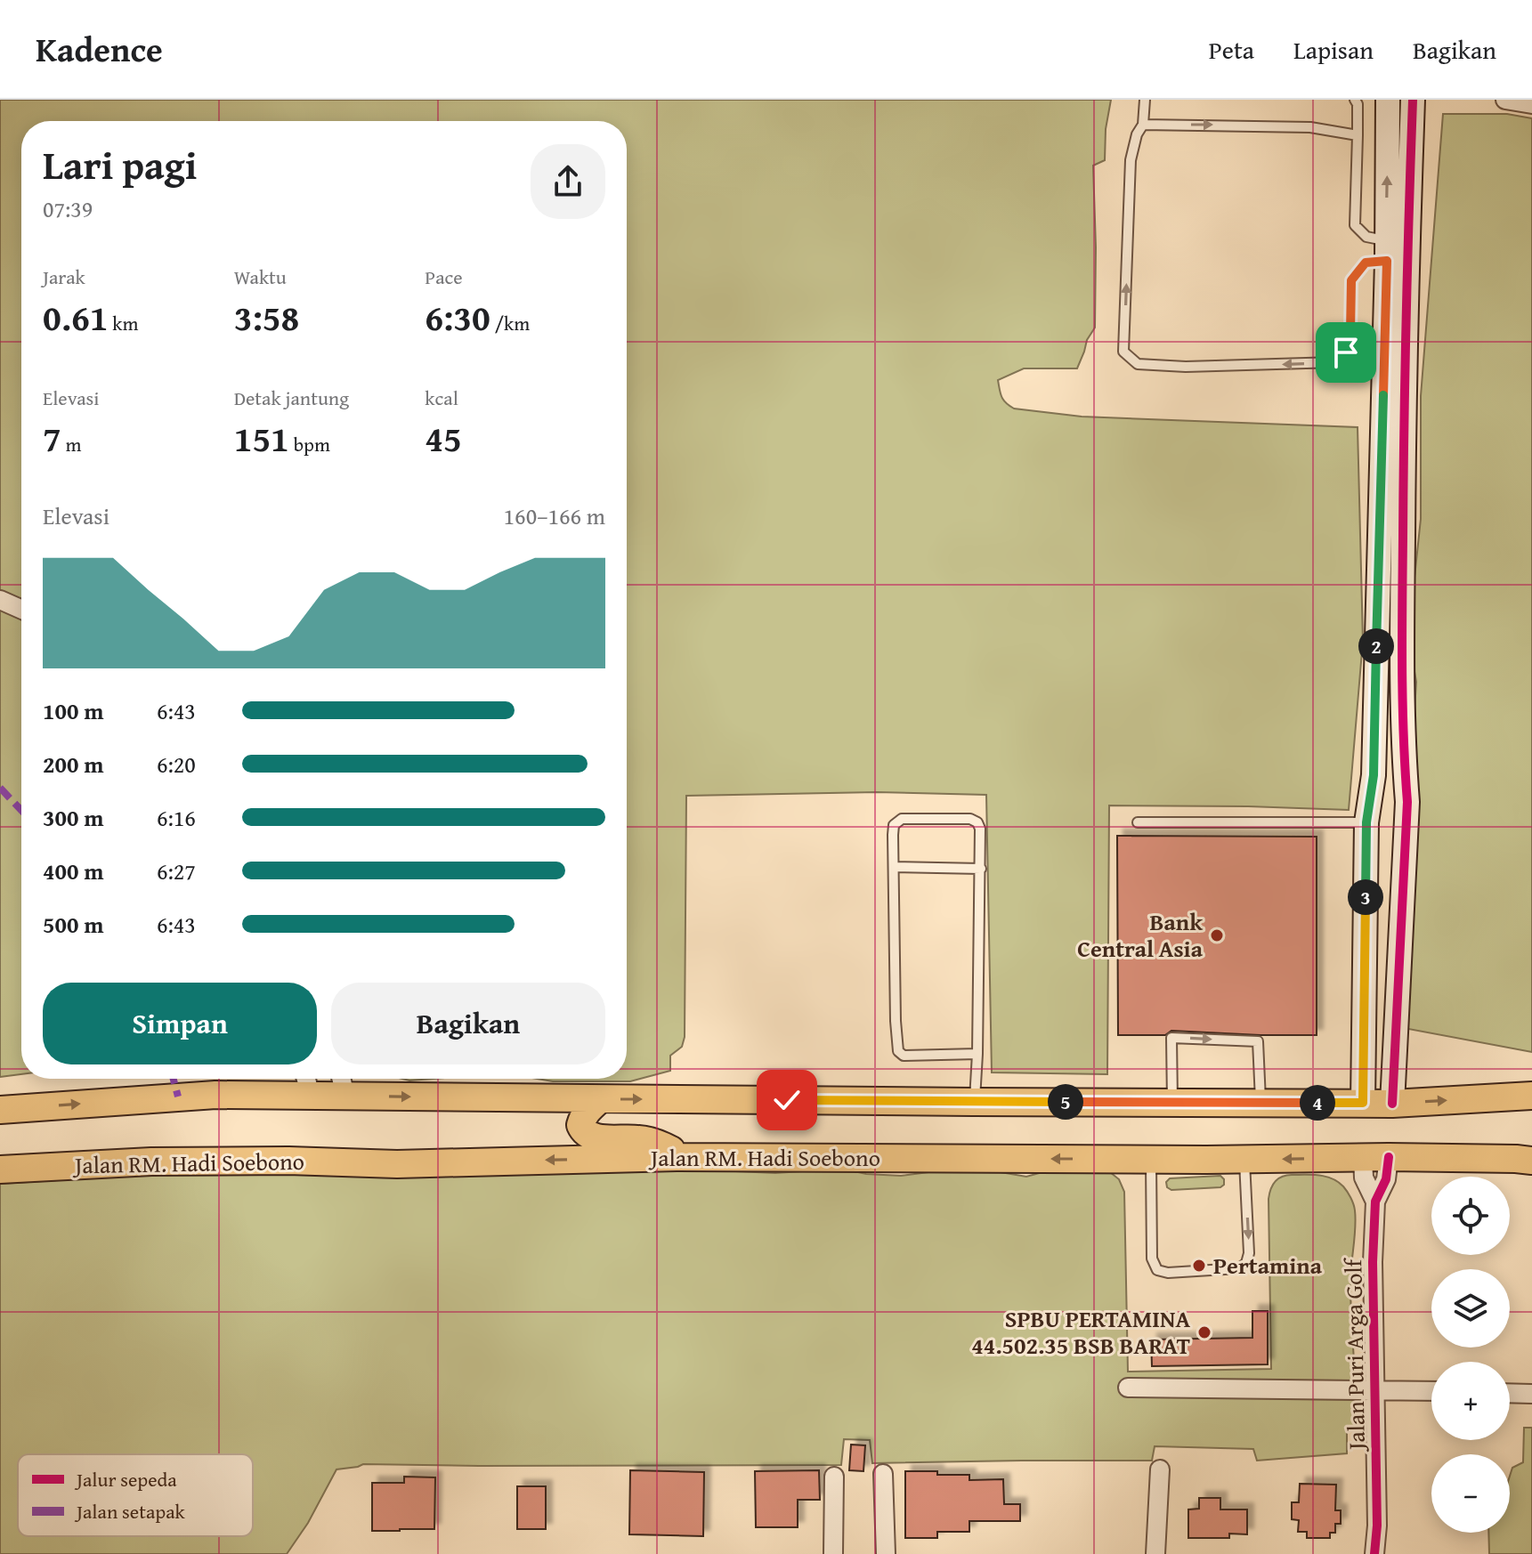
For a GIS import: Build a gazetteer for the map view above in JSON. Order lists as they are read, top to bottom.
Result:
{
  "streets": {
    "main road": ["Jalan RM. Hadi Soebono"],
    "street": ["Jalan Puri Arga Golf"]
  },
  "crossings": [
    ["Jalan RM. Hadi Soebono", "Jalan Puri Arga Golf"]
  ],
  "places": ["Bank Central Asia", "Pertamina", "SPBU PERTAMINA 44.502.35 BSB BARAT"],
  "legend": ["Jalur sepeda", "Jalan setapak"],
  "page": {
    "header": "Kadence",
    "nav": ["Peta", "Lapisan", "Bagikan"],
    "heading": ["Lari pagi", "07:39"],
    "stats": [
      ["Jarak", "0.61 km"],
      ["Waktu", "3:58"],
      ["Pace", "6:30 /km"],
      ["Elevasi", "7 m"],
      ["Detak jantung", "151 bpm"],
      ["kcal", "45"]
    ],
    "chart": ["Elevasi", "160–166 m"],
    "pins": [
      "2",
      "3",
      "5",
      "4"
    ],
    "list": [
      {
        "name": "100 m",
        "note": "6:43"
      },
      {
        "name": "200 m",
        "note": "6:20"
      },
      {
        "name": "300 m",
        "note": "6:16"
      },
      {
        "name": "400 m",
        "note": "6:27"
      },
      {
        "name": "500 m",
        "note": "6:43"
      }
    ],
    "buttons": ["Simpan", "Bagikan"],
    "map_buttons": ["+", "−"]
  }
}
